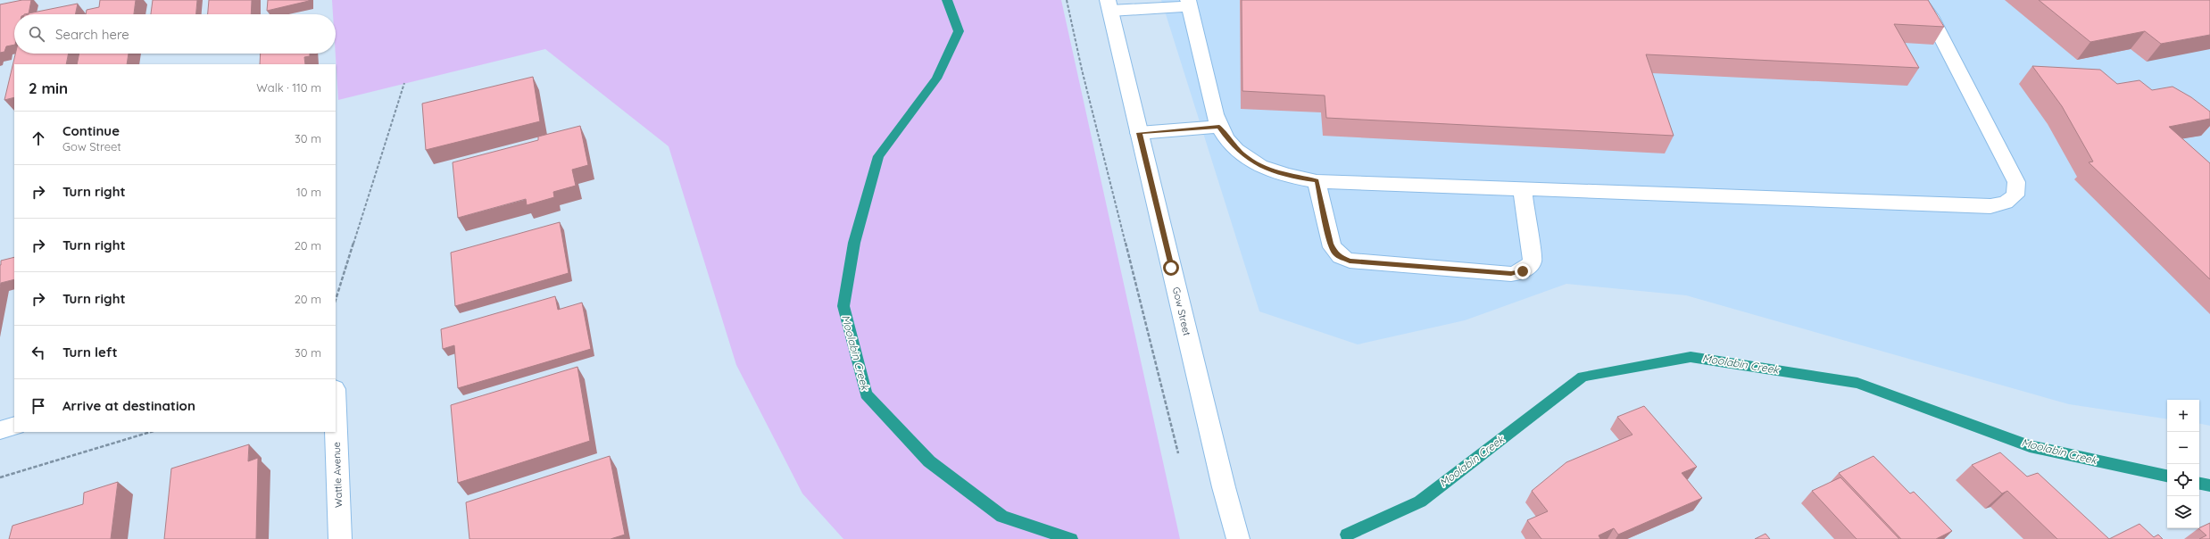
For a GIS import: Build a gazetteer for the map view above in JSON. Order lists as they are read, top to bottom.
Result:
{
  "streets": {
    "street": ["Gow Street", "Wattle Avenue"]
  },
  "water": ["Moolabin Creek"],
  "page": {
    "search": "Search here",
    "heading": ["2 min", "Walk · 110 m"],
    "list": [
      ["Continue", "Gow Street", "30 m"],
      ["Turn right", "10 m"],
      ["Turn right", "20 m"],
      ["Turn right", "20 m"],
      ["Turn left", "30 m"],
      "Arrive at destination"
    ],
    "map_buttons": ["+", "−"]
  }
}
